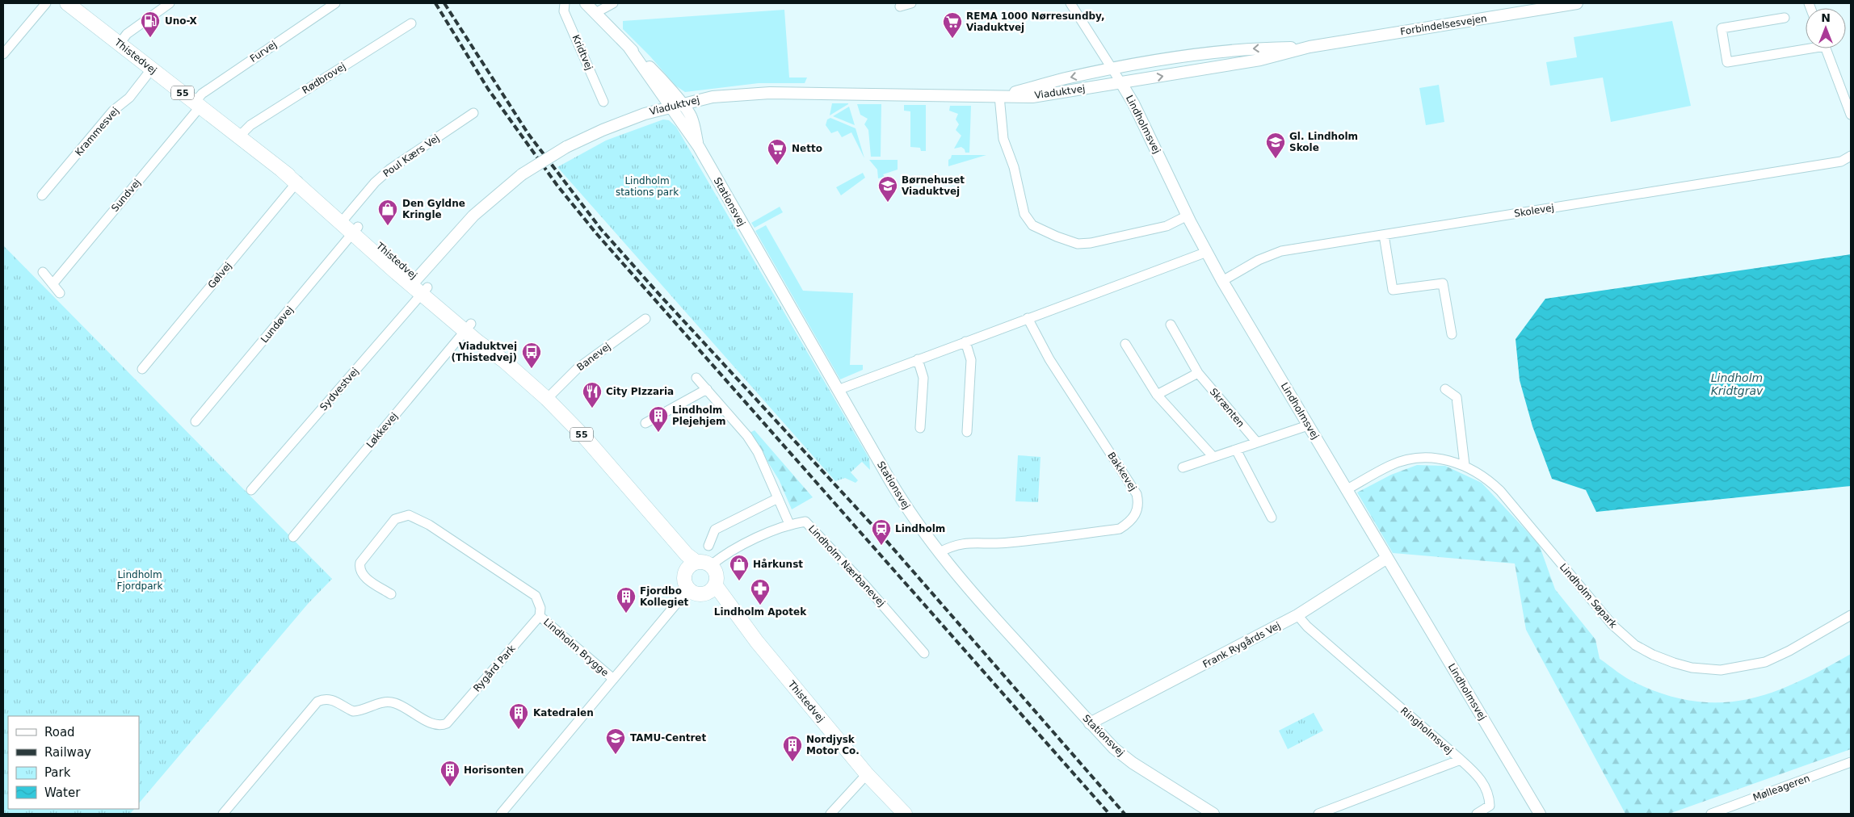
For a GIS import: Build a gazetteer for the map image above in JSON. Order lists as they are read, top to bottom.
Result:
{
  "streets": {
    "main road": ["Thistedvej", "55"],
    "street": [
      "Forbindelsesvejen",
      "Furvej",
      "Kridtvej",
      "Rødbrovej",
      "Viaduktvej",
      "Lindholmsvej",
      "Krammesvej",
      "Poul Kærs Vej",
      "Sundvej",
      "Stationsvej",
      "Skolevej",
      "Gølvej",
      "Lundøvej",
      "Banevej",
      "Sydvestvej",
      "Skrænten",
      "Løkkevej",
      "Bakkevej",
      "Lindholm Nærbanevej",
      "Lindholm Søpark",
      "Frank Rygårds Vej",
      "Lindholm Brygge",
      "Rygård Park",
      "Ringholmsvej",
      "Mølleageren"
    ]
  },
  "crossings": [
    ["Forbindelsesvejen", "Viaduktvej"],
    ["Forbindelsesvejen", "Lindholmsvej"],
    ["Furvej", "Thistedvej"],
    ["Furvej", "Sundvej"],
    ["Thistedvej", "Rødbrovej"],
    ["Thistedvej", "Viaduktvej"],
    ["Thistedvej", "55"],
    ["Thistedvej", "Krammesvej"],
    ["Thistedvej", "Poul Kærs Vej"],
    ["Thistedvej", "Sundvej"],
    ["Thistedvej", "Gølvej"],
    ["Thistedvej", "Lundøvej"],
    ["Thistedvej", "Banevej"],
    ["Thistedvej", "Sydvestvej"],
    ["Thistedvej", "Løkkevej"],
    ["Thistedvej", "Lindholm Nærbanevej"],
    ["Thistedvej", "Lindholm Brygge"],
    ["Viaduktvej", "Lindholmsvej"],
    ["Viaduktvej", "Stationsvej"],
    ["Viaduktvej", "Sydvestvej"],
    ["55", "Lindholm Nærbanevej"],
    ["55", "Lindholm Brygge"],
    ["Lindholmsvej", "Skolevej"],
    ["Lindholmsvej", "Lindholm Søpark"],
    ["Lindholmsvej", "Frank Rygårds Vej"],
    ["Stationsvej", "Bakkevej"],
    ["Stationsvej", "Frank Rygårds Vej"],
    ["Lindholm Nærbanevej", "Lindholm Brygge"],
    ["Frank Rygårds Vej", "Ringholmsvej"],
    ["Lindholm Brygge", "Rygård Park"]
  ],
  "water": ["Lindholm Kridtgrav"],
  "parks": ["Lindholm stations park", "Lindholm Fjordpark"],
  "places": {
    "fuel station": ["Uno-X"],
    "supermarket": ["REMA 1000 Nørresundby, Viaduktvej", "Netto"],
    "school or university": ["Gl. Lindholm Skole", "Børnehuset Viaduktvej", "TAMU-Centret"],
    "shop": ["Den Gyldne Kringle", "Hårkunst"],
    "bus stop": ["Viaduktvej (Thistedvej)"],
    "restaurant": ["City PIzzaria"],
    "building": [
      "Lindholm Plejehjem",
      "Fjordbo Kollegiet",
      "Katedralen",
      "Nordjysk Motor Co.",
      "Horisonten"
    ],
    "station": ["Lindholm"],
    "pharmacy": ["Lindholm Apotek"]
  },
  "legend": [
    "Road",
    "Railway",
    "Park",
    "Water"
  ],
  "north": "top"
}
